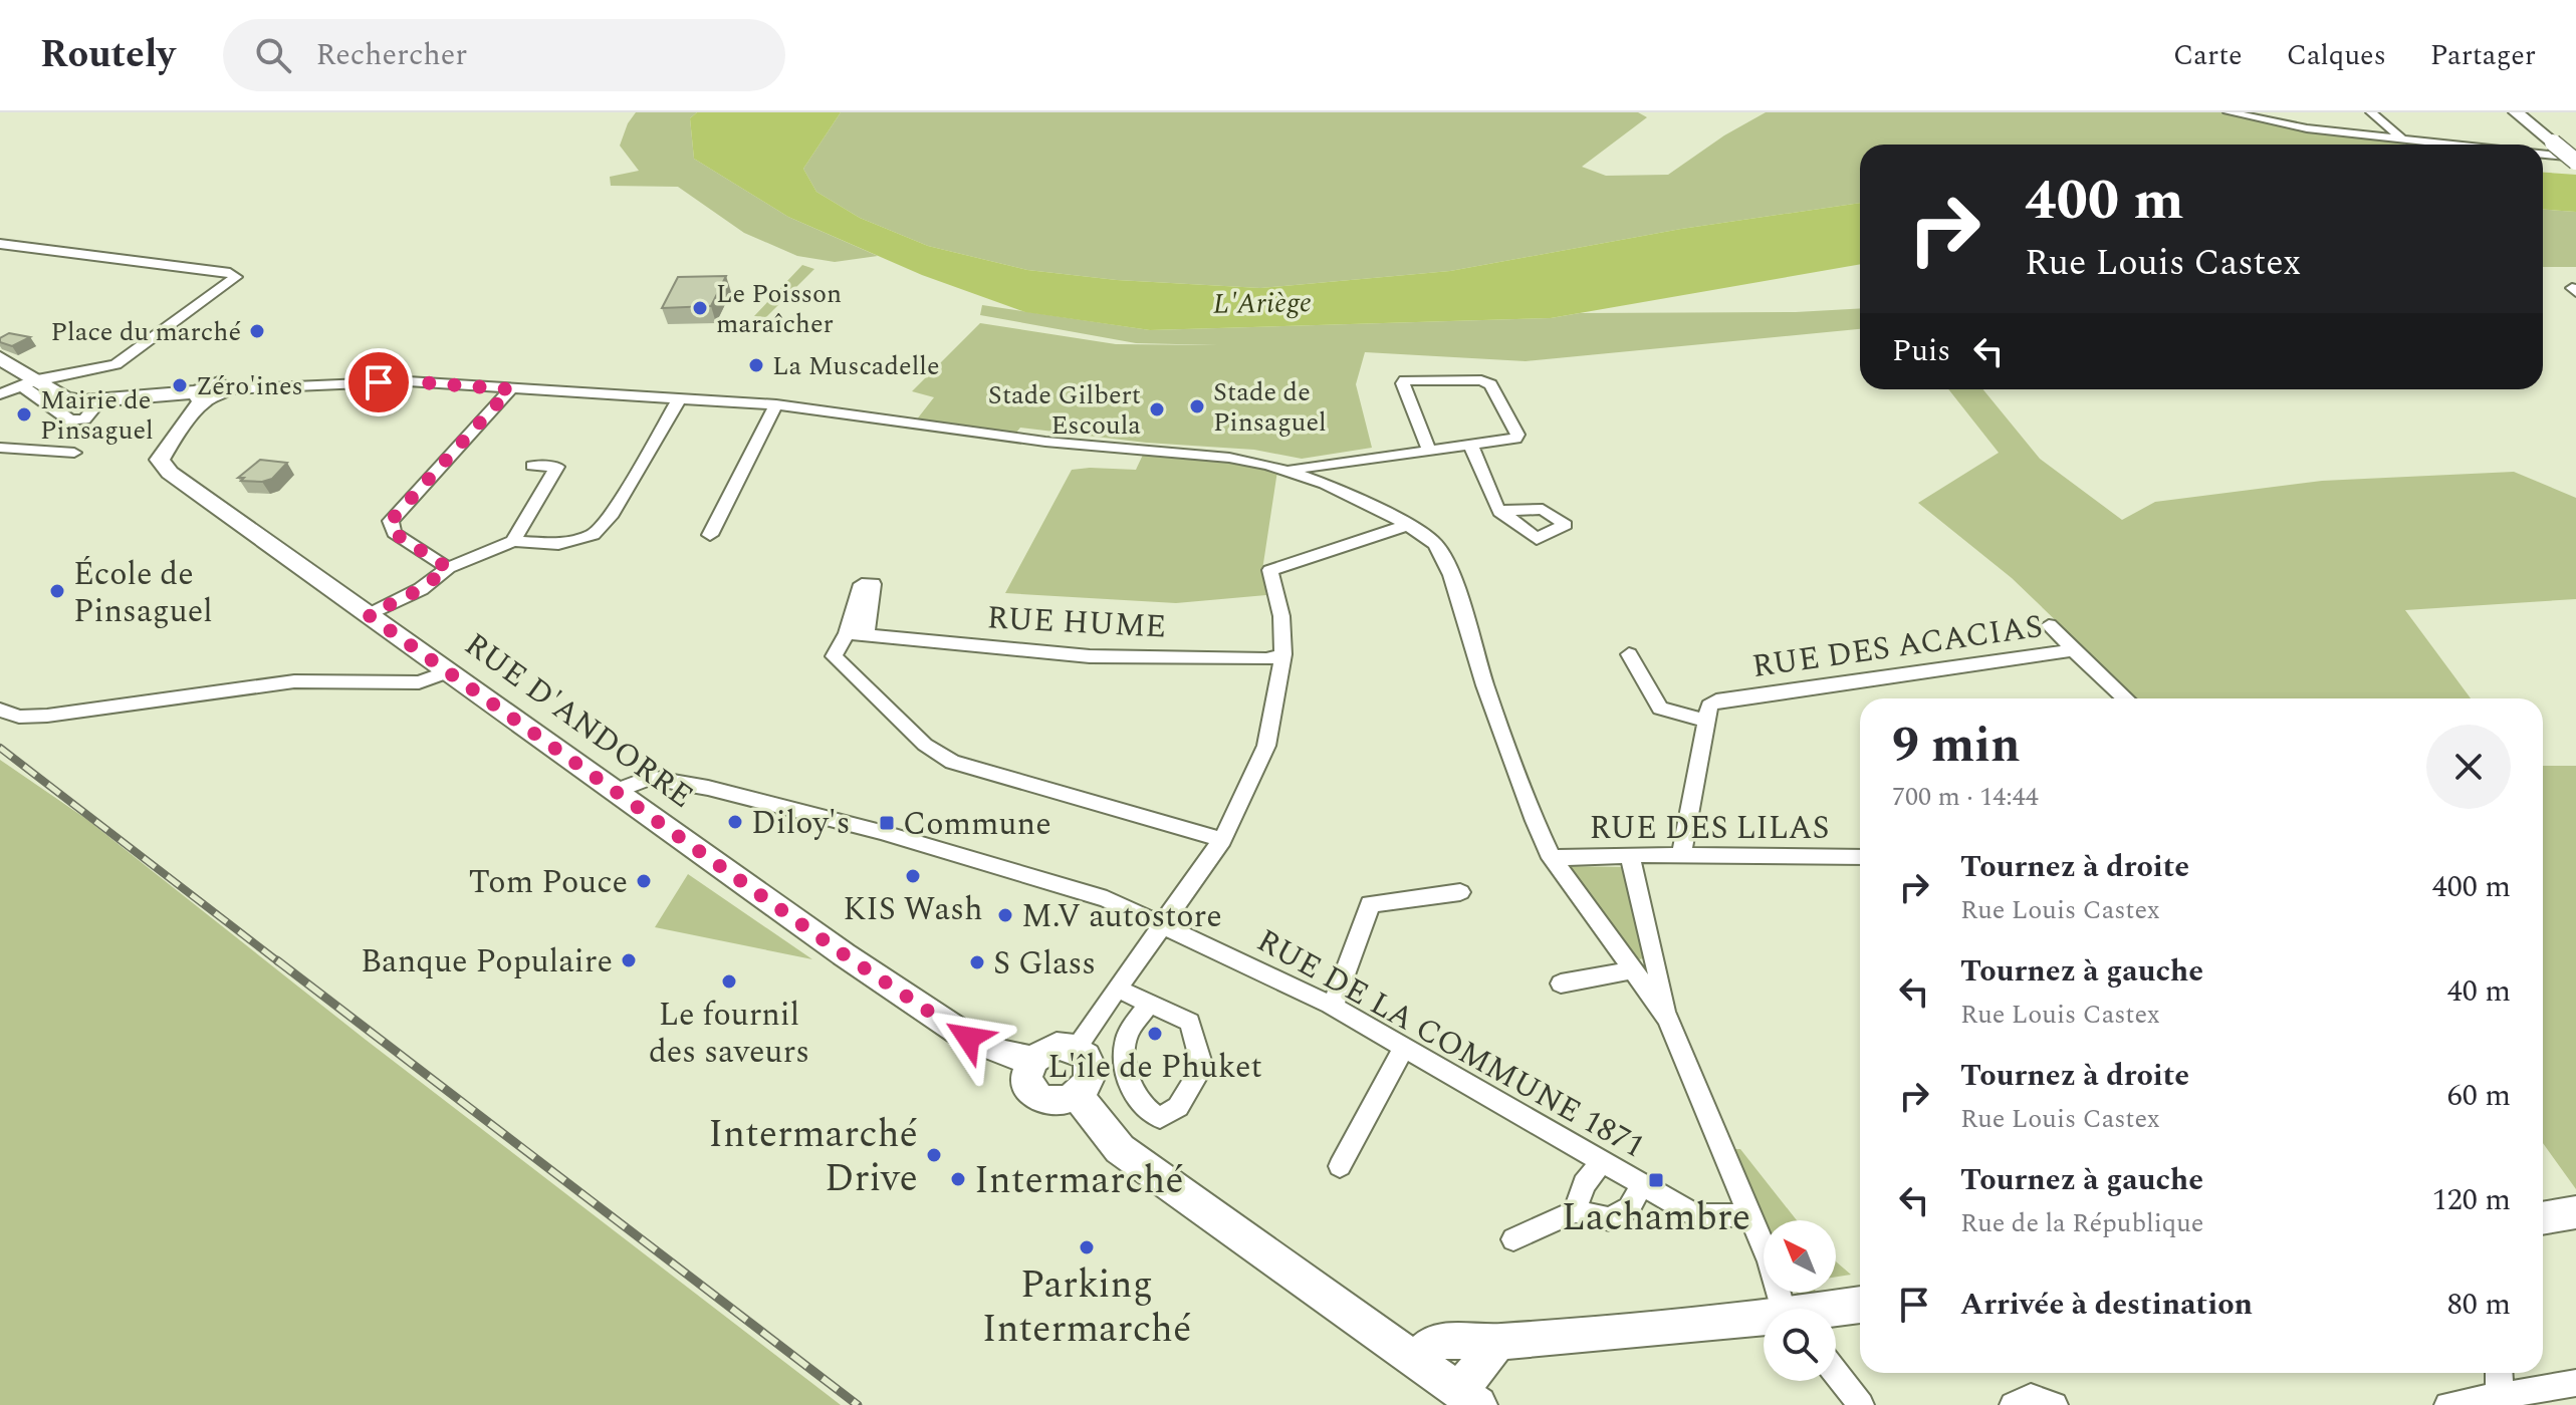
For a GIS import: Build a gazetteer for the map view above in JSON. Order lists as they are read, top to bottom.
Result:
{
  "streets": {
    "main road": ["RUE D'ANDORRE"],
    "street": [
      "RUE HUME",
      "RUE DES ACACIAS",
      "RUE DES LILAS",
      "RUE DE LA COMMUNE 1871"
    ]
  },
  "crossings": [
    ["RUE D'ANDORRE", "RUE DE LA COMMUNE 1871"]
  ],
  "water": ["L'Ariège"],
  "places": {
    "other": [
      "Le Poisson maraîcher",
      "Place du marché",
      "La Muscadelle",
      "Zéro'ines",
      "Stade de Pinsaguel",
      "Stade Gilbert Escoula",
      "Mairie de Pinsaguel",
      "École de Pinsaguel",
      "Diloy's",
      "KIS Wash",
      "Tom Pouce",
      "M.V autostore",
      "Banque Populaire",
      "S Glass",
      "Le fournil des saveurs",
      "L'île de Phuket",
      "Intermarché Drive",
      "Intermarché",
      "Parking Intermarché"
    ],
    "transit": ["Commune", "Lachambre"]
  },
  "north": "top left",
  "page": {
    "header": "Routely",
    "search": "Rechercher",
    "nav": ["Carte", "Calques", "Partager"],
    "turn": ["400 m", "Rue Louis Castex"],
    "then": "Puis",
    "heading": ["9 min", "700 m · 14:44"],
    "list": [
      {
        "name": "Tournez à droite",
        "note": "Rue Louis Castex",
        "value": "400 m"
      },
      {
        "name": "Tournez à gauche",
        "note": "Rue Louis Castex",
        "value": "40 m"
      },
      {
        "name": "Tournez à droite",
        "note": "Rue Louis Castex",
        "value": "60 m"
      },
      {
        "name": "Tournez à gauche",
        "note": "Rue de la République",
        "value": "120 m"
      },
      {
        "name": "Arrivée à destination",
        "value": "80 m"
      }
    ]
  }
}
